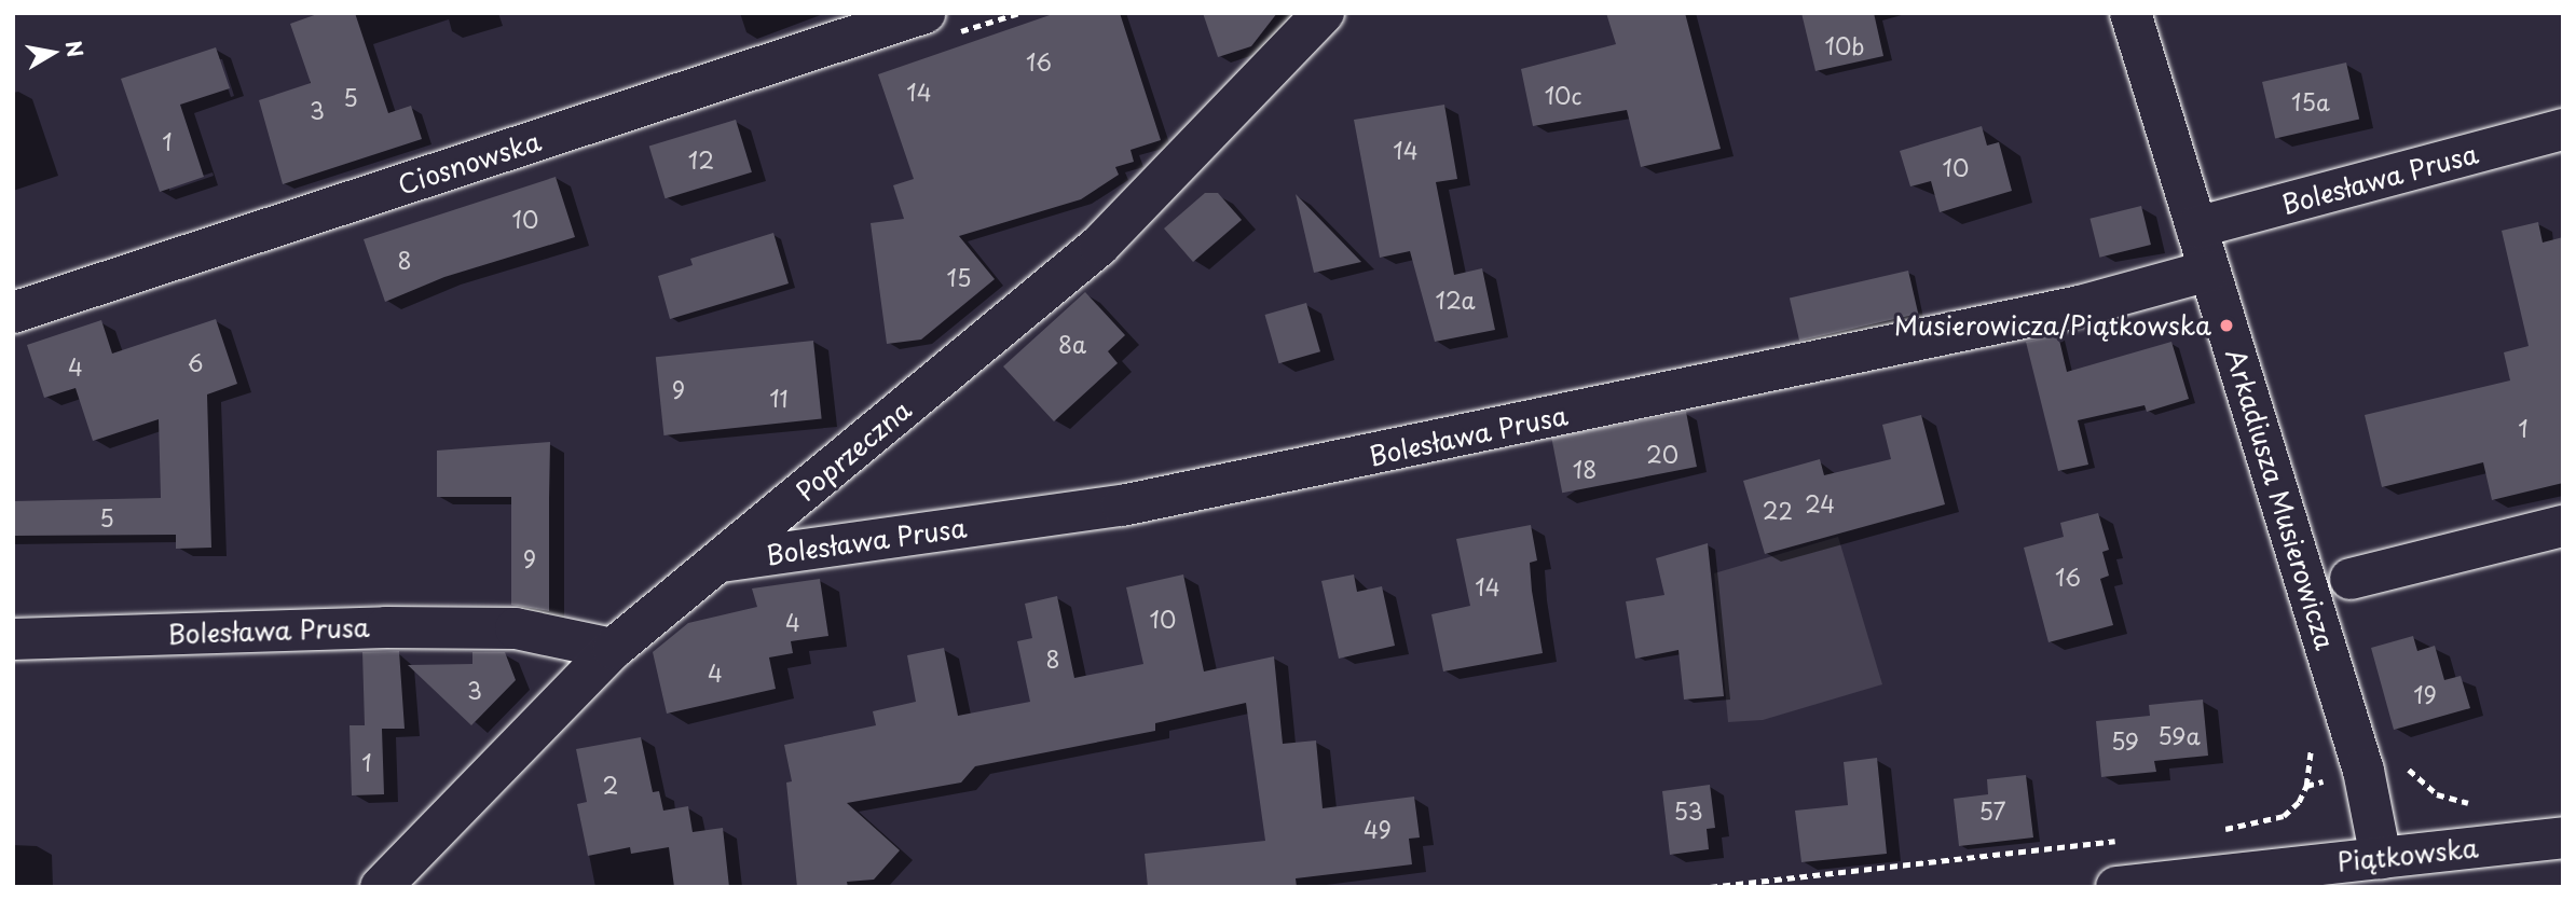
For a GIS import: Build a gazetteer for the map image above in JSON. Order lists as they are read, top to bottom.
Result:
{
  "streets": {
    "street": [
      "Ciosnowska",
      "Bolesława Prusa",
      "Poprzeczna",
      "Arkadiusza Musierowicza",
      "Piątkowska"
    ]
  },
  "crossings": [
    ["Bolesława Prusa", "Poprzeczna"],
    ["Bolesława Prusa", "Arkadiusza Musierowicza"],
    ["Arkadiusza Musierowicza", "Piątkowska"]
  ],
  "places": ["Musierowicza/Piątkowska"],
  "house_numbers": [
    "10b",
    "16",
    "14",
    "10c",
    "5",
    "15a",
    "3",
    "1",
    "14",
    "12",
    "10",
    "10",
    "8",
    "15",
    "12a",
    "8a",
    "6",
    "4",
    "9",
    "11",
    "1",
    "20",
    "18",
    "24",
    "22",
    "5",
    "9",
    "16",
    "14",
    "10",
    "4",
    "8",
    "4",
    "3",
    "19",
    "59a",
    "59",
    "1",
    "2",
    "53",
    "57",
    "49"
  ],
  "north": "right"
}
